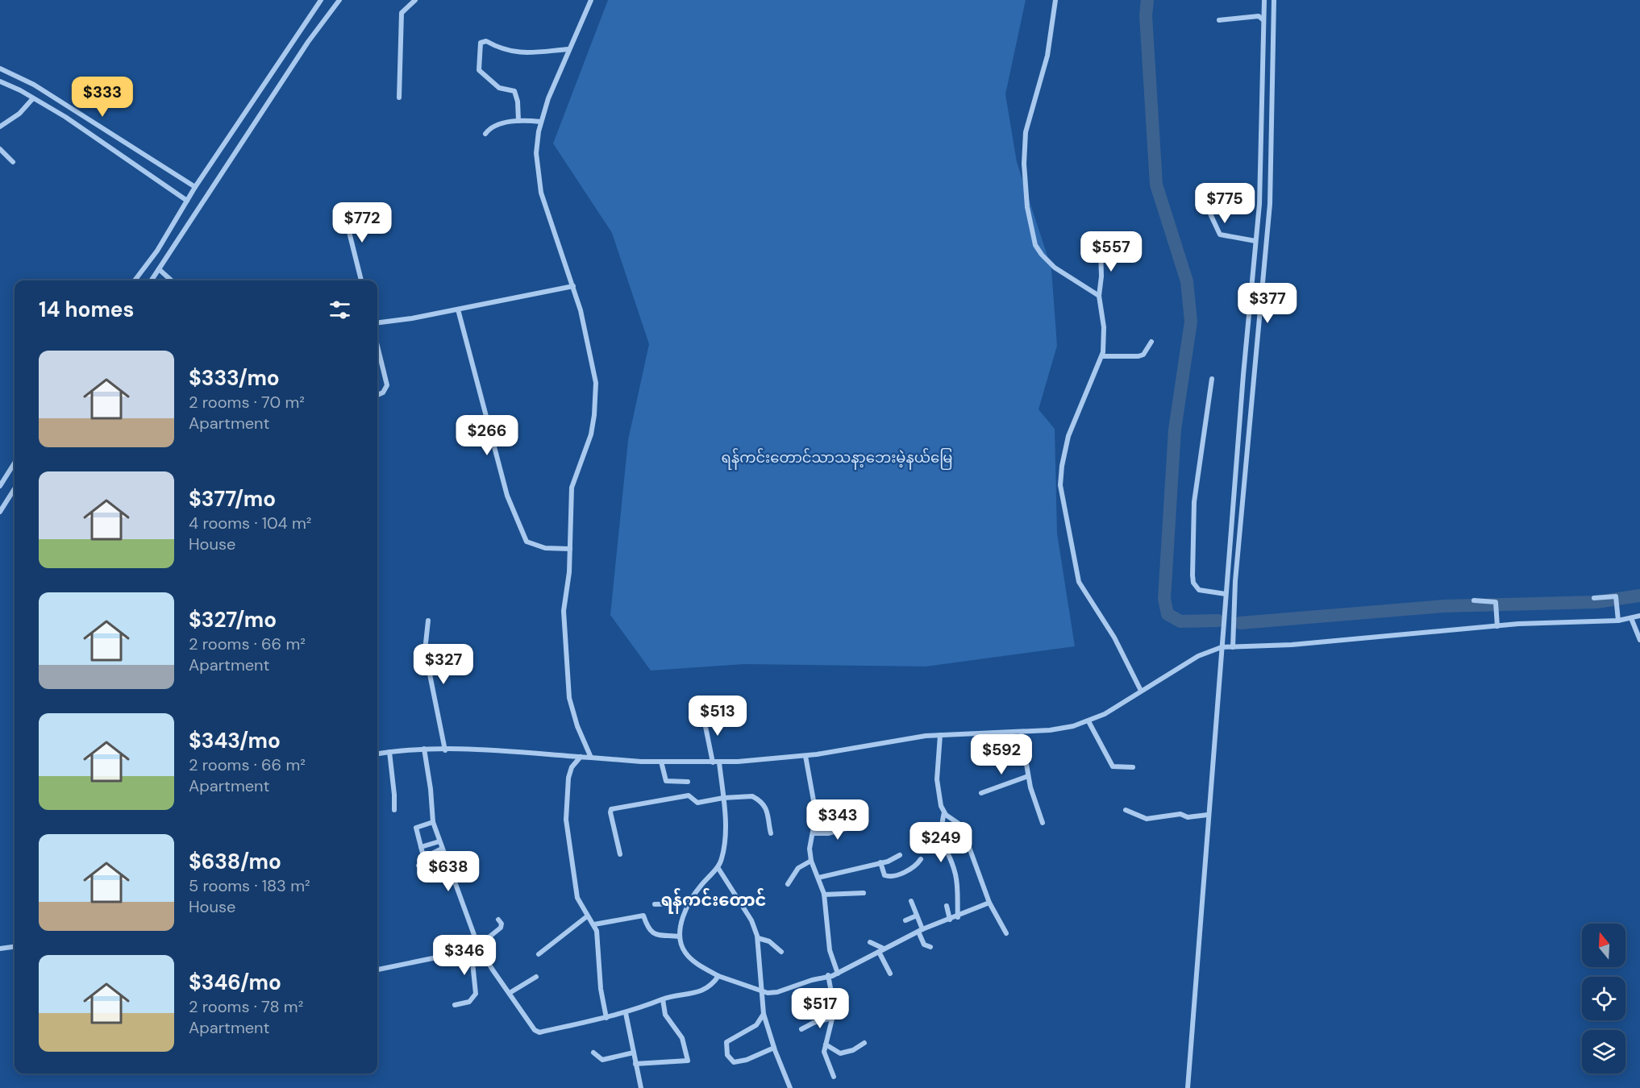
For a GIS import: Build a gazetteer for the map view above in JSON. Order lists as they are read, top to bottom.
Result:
{
  "districts": ["ရန်ကင်းတောင်"],
  "parks": ["ရန်ကင်းတောင်သာသနာ့ဘေးမဲ့နယ်မြေ"],
  "north": "top",
  "page": {
    "price": [
      "$333",
      "$775",
      "$772",
      "$557",
      "$377",
      "$266",
      "$327",
      "$513",
      "$592",
      "$343",
      "$249",
      "$638",
      "$346",
      "$517"
    ],
    "heading": "14 homes",
    "list": [
      {
        "name": "$333/mo",
        "note": "2 rooms · 70 m² · Apartment"
      },
      {
        "name": "$377/mo",
        "note": "4 rooms · 104 m² · House"
      },
      {
        "name": "$327/mo",
        "note": "2 rooms · 66 m² · Apartment"
      },
      {
        "name": "$343/mo",
        "note": "2 rooms · 66 m² · Apartment"
      },
      {
        "name": "$638/mo",
        "note": "5 rooms · 183 m² · House"
      },
      {
        "name": "$346/mo",
        "note": "2 rooms · 78 m² · Apartment"
      }
    ]
  }
}
